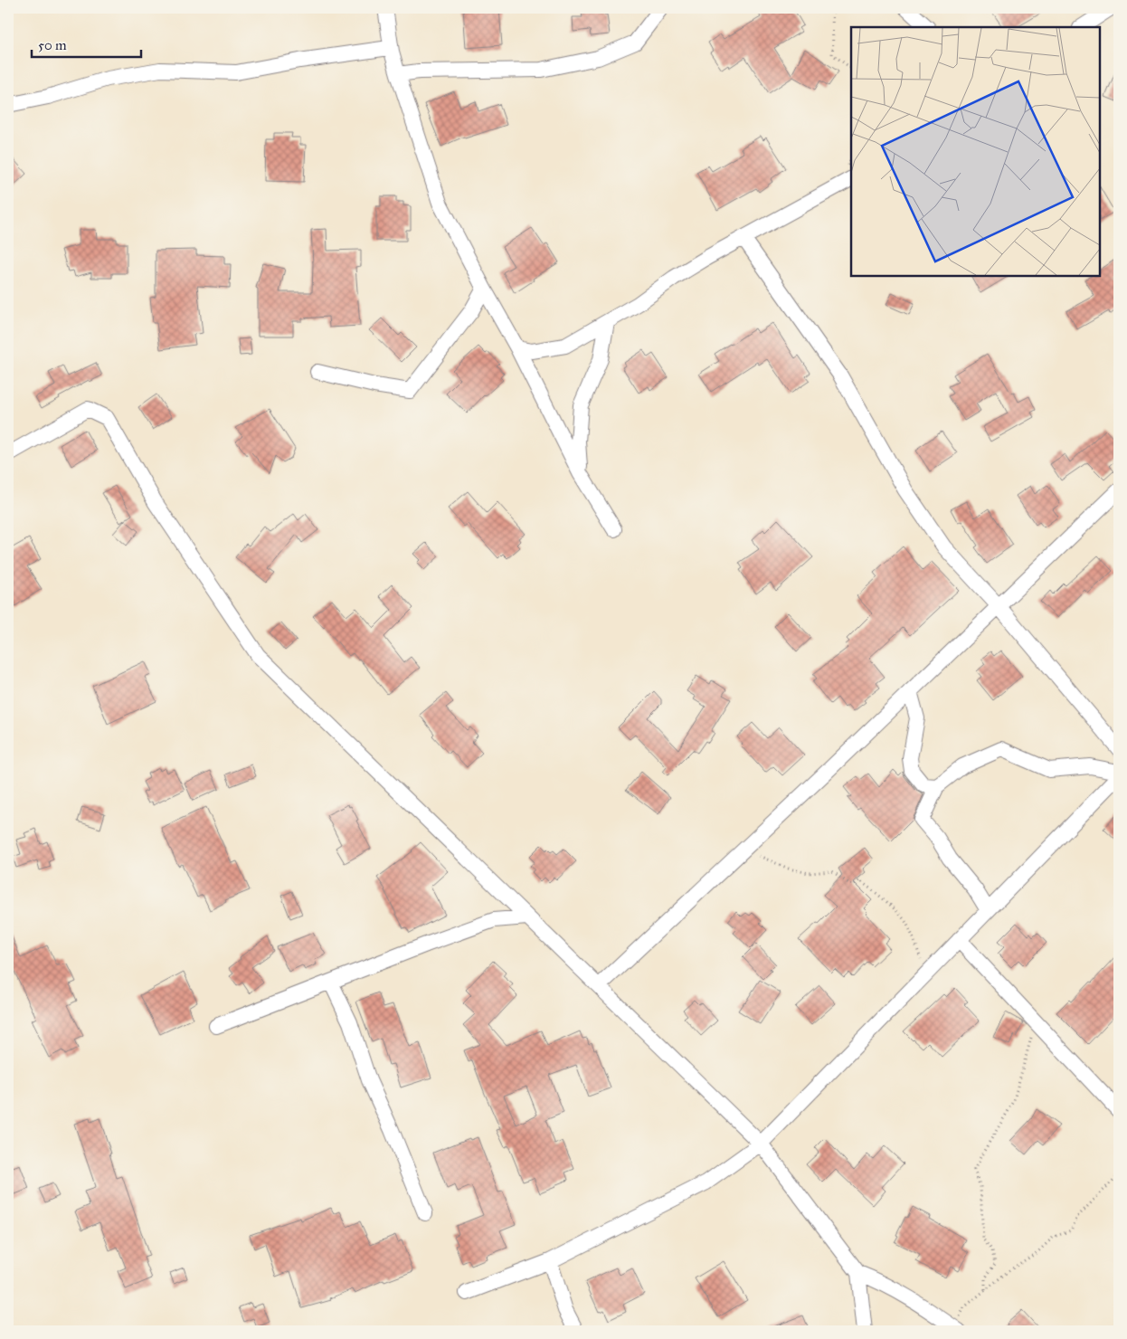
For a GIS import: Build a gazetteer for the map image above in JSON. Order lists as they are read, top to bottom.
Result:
{
  "scale_bar": "50 m"
}
